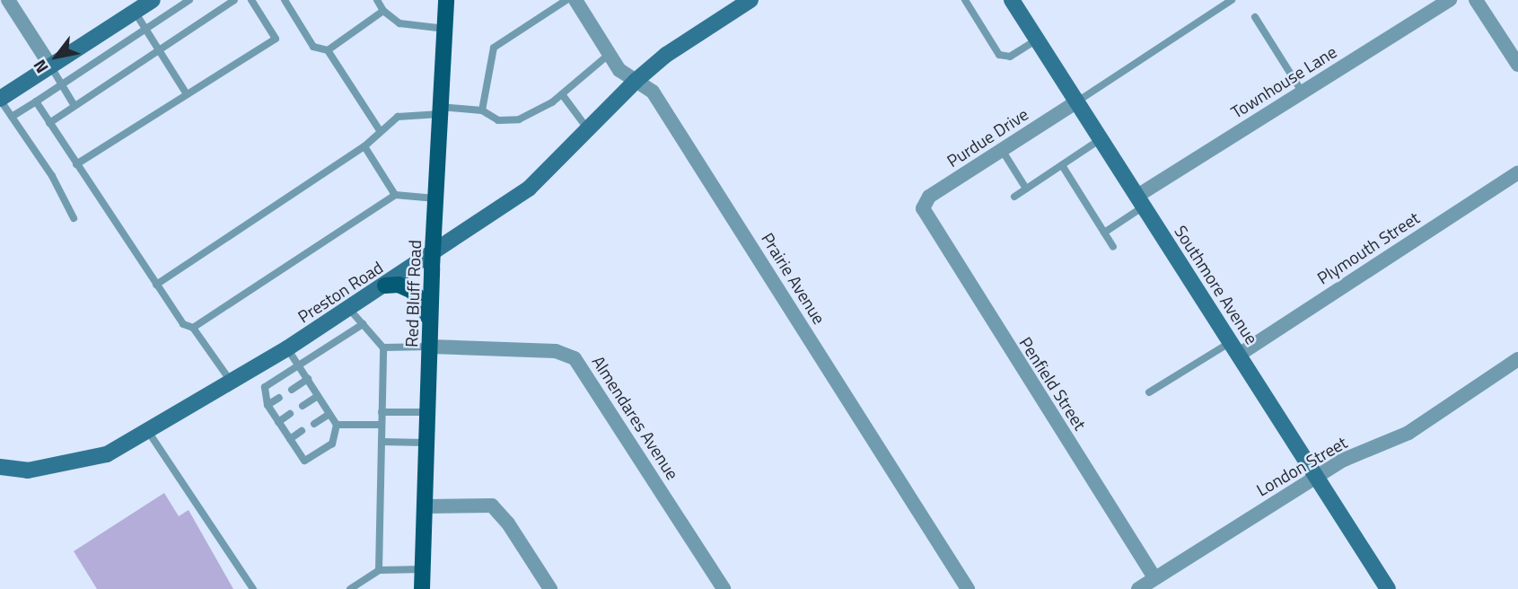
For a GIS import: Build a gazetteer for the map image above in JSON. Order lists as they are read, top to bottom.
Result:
{
  "streets": {
    "main road": ["Southmore Avenue", "Preston Road", "Red Bluff Road"],
    "street": [
      "Townhouse Lane",
      "Purdue Drive",
      "Plymouth Street",
      "Prairie Avenue",
      "Penfield Street",
      "Almendares Avenue",
      "London Street"
    ]
  },
  "crossings": [
    ["Townhouse Lane", "Southmore Avenue"],
    ["Purdue Drive", "Southmore Avenue"],
    ["Purdue Drive", "Penfield Street"],
    ["Plymouth Street", "Southmore Avenue"],
    ["Prairie Avenue", "Preston Road"],
    ["Southmore Avenue", "London Street"],
    ["Preston Road", "Red Bluff Road"],
    ["Red Bluff Road", "Almendares Avenue"],
    ["Penfield Street", "London Street"]
  ],
  "north": "bottom left"
}
